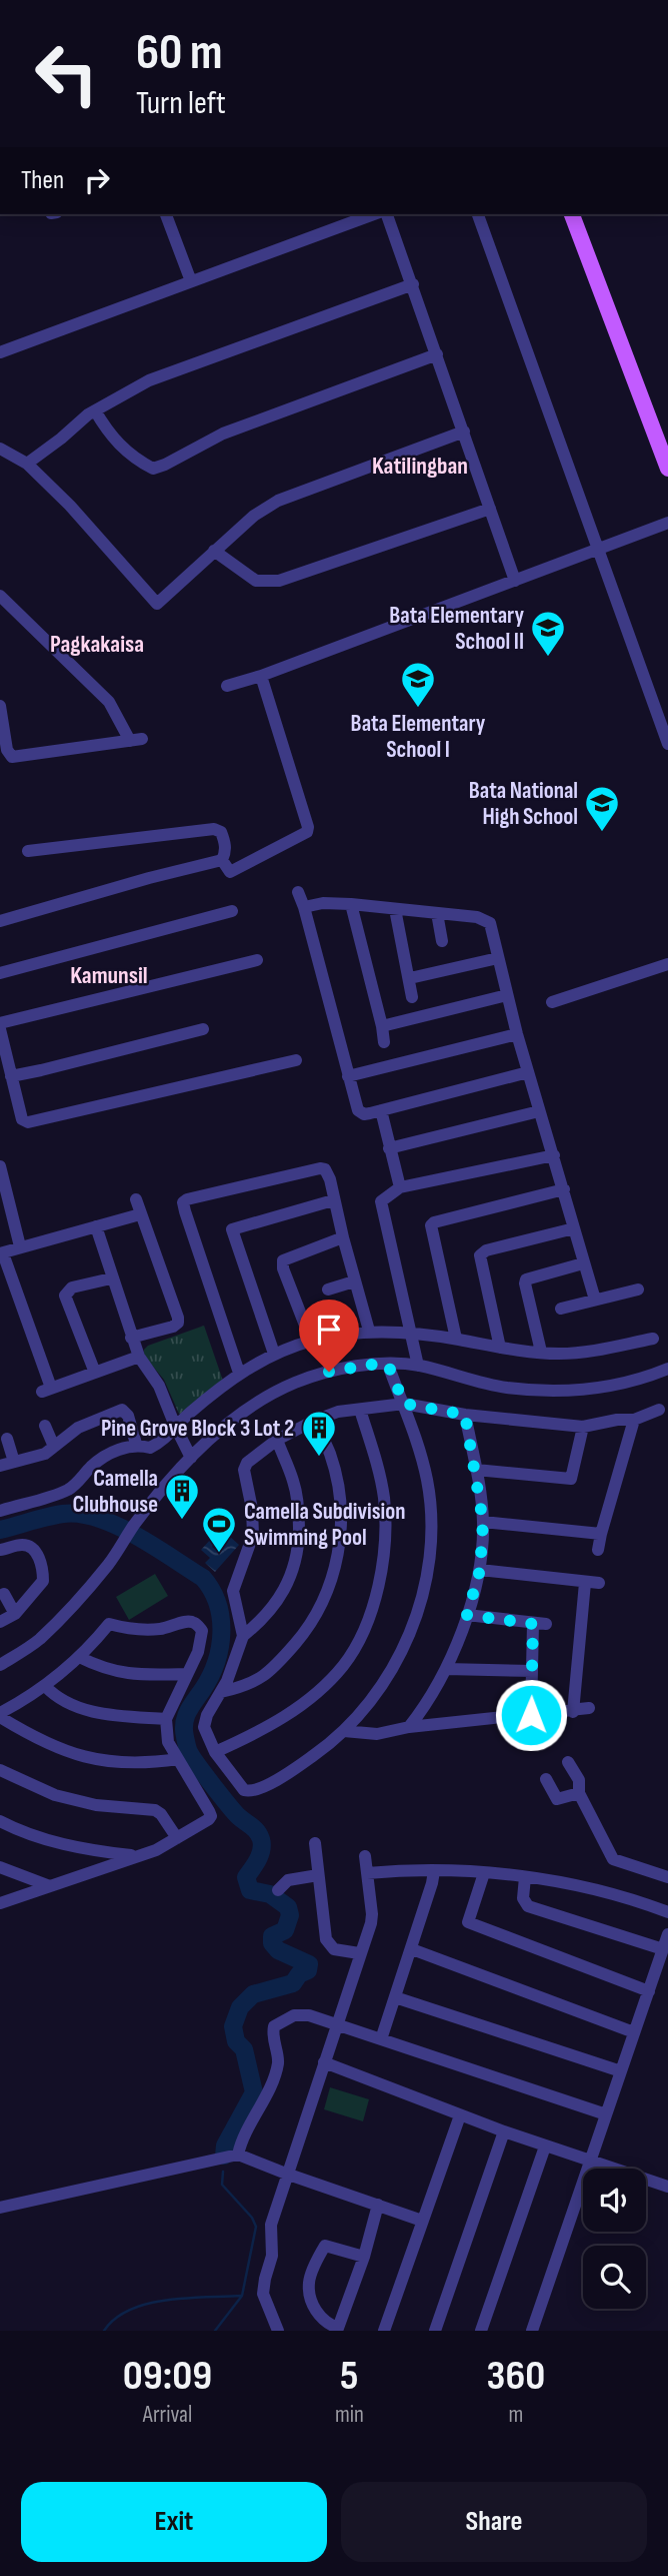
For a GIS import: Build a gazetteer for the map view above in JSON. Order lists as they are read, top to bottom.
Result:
{
  "districts": ["Katilingban", "Pagkakaisa", "Kamunsil"],
  "places": {
    "school or university": ["Bata Elementary School II", "Bata Elementary School I", "Bata National High School"],
    "building": ["Pine Grove Block 3 Lot 2", "Camella Clubhouse"],
    "sports": ["Camella Subdivision Swimming Pool"]
  },
  "page": {
    "turn": ["60 m", "Turn left"],
    "then": "Then",
    "eta": [
      "09:09",
      "Arrival",
      "5",
      "min",
      "360",
      "m"
    ],
    "buttons": ["Exit", "Share"]
  }
}
